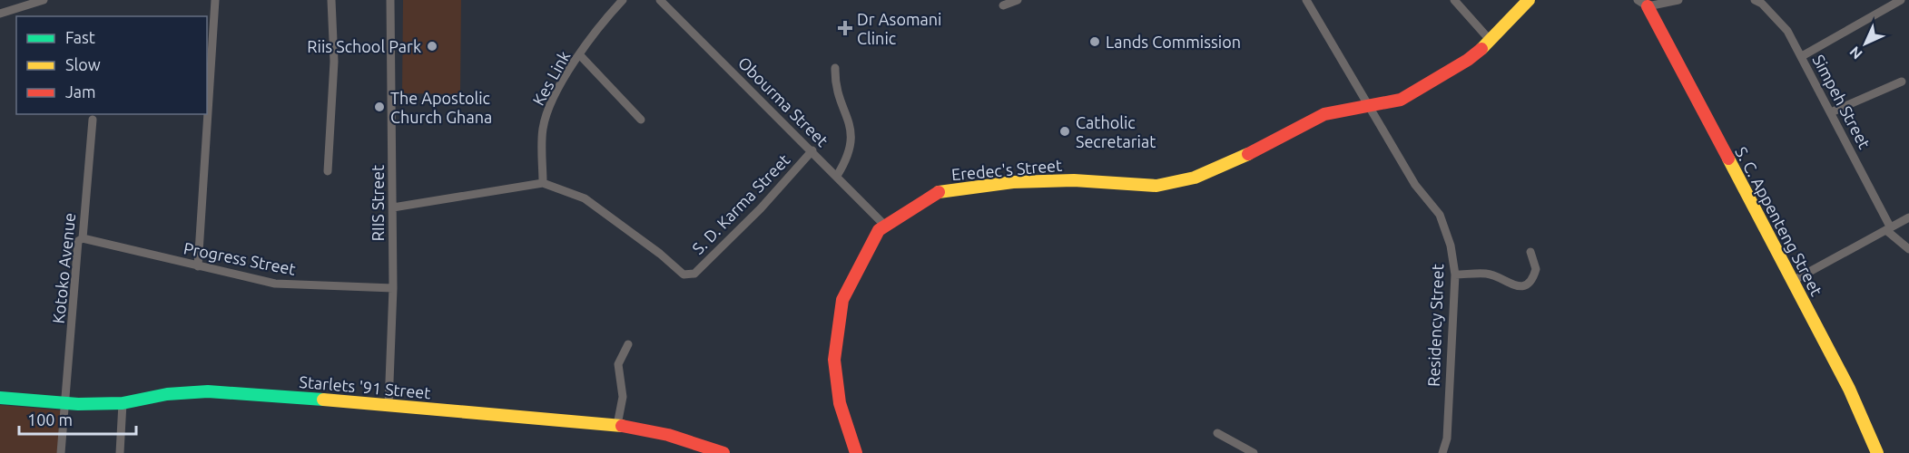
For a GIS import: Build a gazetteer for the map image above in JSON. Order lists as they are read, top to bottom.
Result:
{
  "streets": {
    "street": [
      "Kes Link",
      "Obourma Street",
      "Simpeh Street",
      "Eredec's Street",
      "RIIS Street",
      "S. D. Karma Street",
      "S. C. Appenteng Street",
      "Progress Street",
      "Kotoko Avenue",
      "Residency Street",
      "Starlets '91 Street"
    ]
  },
  "crossings": [
    ["Kes Link", "S. D. Karma Street"],
    ["Obourma Street", "Eredec's Street"],
    ["Obourma Street", "S. D. Karma Street"],
    ["Eredec's Street", "Residency Street"],
    ["RIIS Street", "S. D. Karma Street"],
    ["RIIS Street", "Progress Street"],
    ["RIIS Street", "Starlets '91 Street"],
    ["Progress Street", "Kotoko Avenue"],
    ["Kotoko Avenue", "Starlets '91 Street"]
  ],
  "places": {
    "health": ["Dr Asomani Clinic"],
    "other": [
      "Lands Commission",
      "Riis School Park",
      "The Apostolic Church Ghana",
      "Catholic Secretariat"
    ]
  },
  "legend": ["Fast", "Slow", "Jam"],
  "scale_bar": "100 m",
  "north": "bottom left"
}
